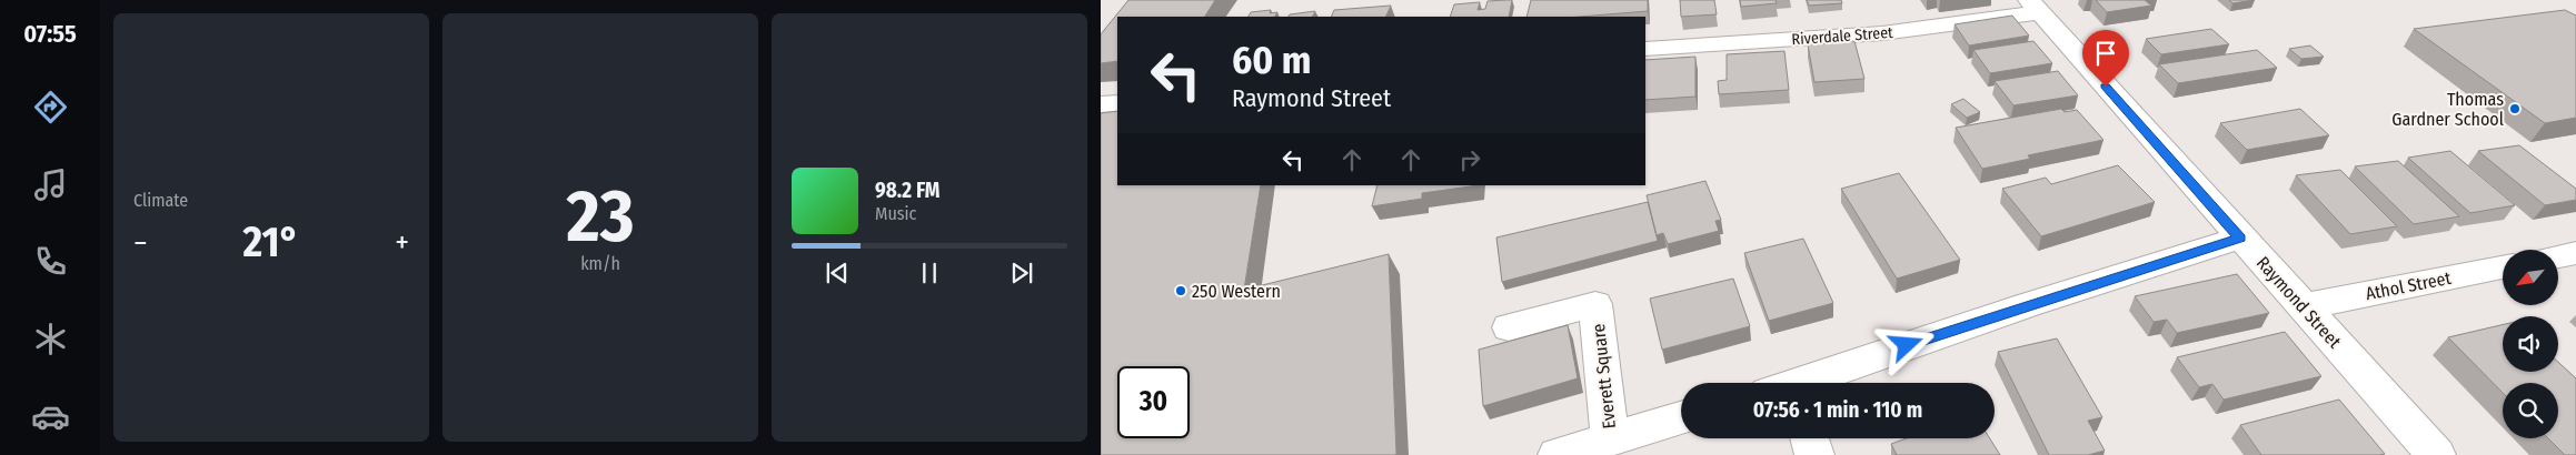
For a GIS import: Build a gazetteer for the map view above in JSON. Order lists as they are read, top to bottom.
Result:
{
  "streets": {
    "street": [
      "Riverdale Street",
      "Athol Street",
      "Raymond Street",
      "Everett Square"
    ]
  },
  "crossings": [
    ["Riverdale Street", "Raymond Street"],
    ["Athol Street", "Raymond Street"]
  ],
  "places": ["Thomas Gardner School", "250 Western"],
  "north": "bottom left",
  "page": {
    "tabs": "07:55",
    "tile": [
      "Climate",
      ["23", "km/h"]
    ],
    "turn": ["60 m", "Raymond Street"],
    "song": ["98.2 FM", "Music"],
    "heat": ["−", "21°", "+"],
    "limit": "30",
    "trip": "07:56 · 1 min · 110 m"
  }
}
